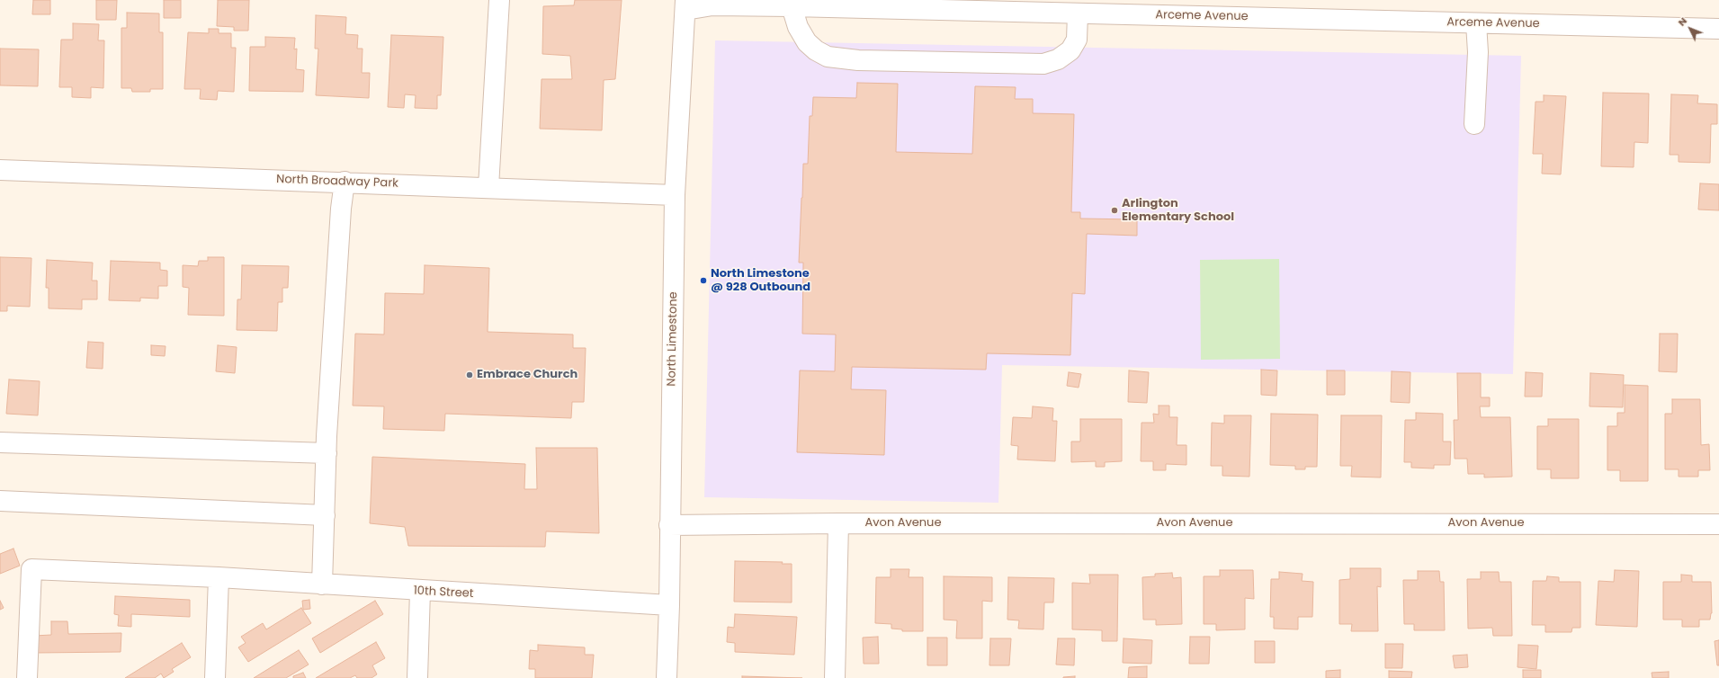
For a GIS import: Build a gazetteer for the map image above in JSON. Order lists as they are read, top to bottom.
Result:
{
  "streets": {
    "street": [
      "Arceme Avenue",
      "North Broadway Park",
      "North Limestone",
      "Avon Avenue",
      "10th Street"
    ]
  },
  "crossings": [
    ["Arceme Avenue", "North Limestone"],
    ["North Broadway Park", "North Limestone"],
    ["North Limestone", "Avon Avenue"],
    ["North Limestone", "10th Street"]
  ],
  "places": ["Arlington Elementary School", "North Limestone @ 928 Outbound", "Embrace Church"],
  "north": "top left"
}
